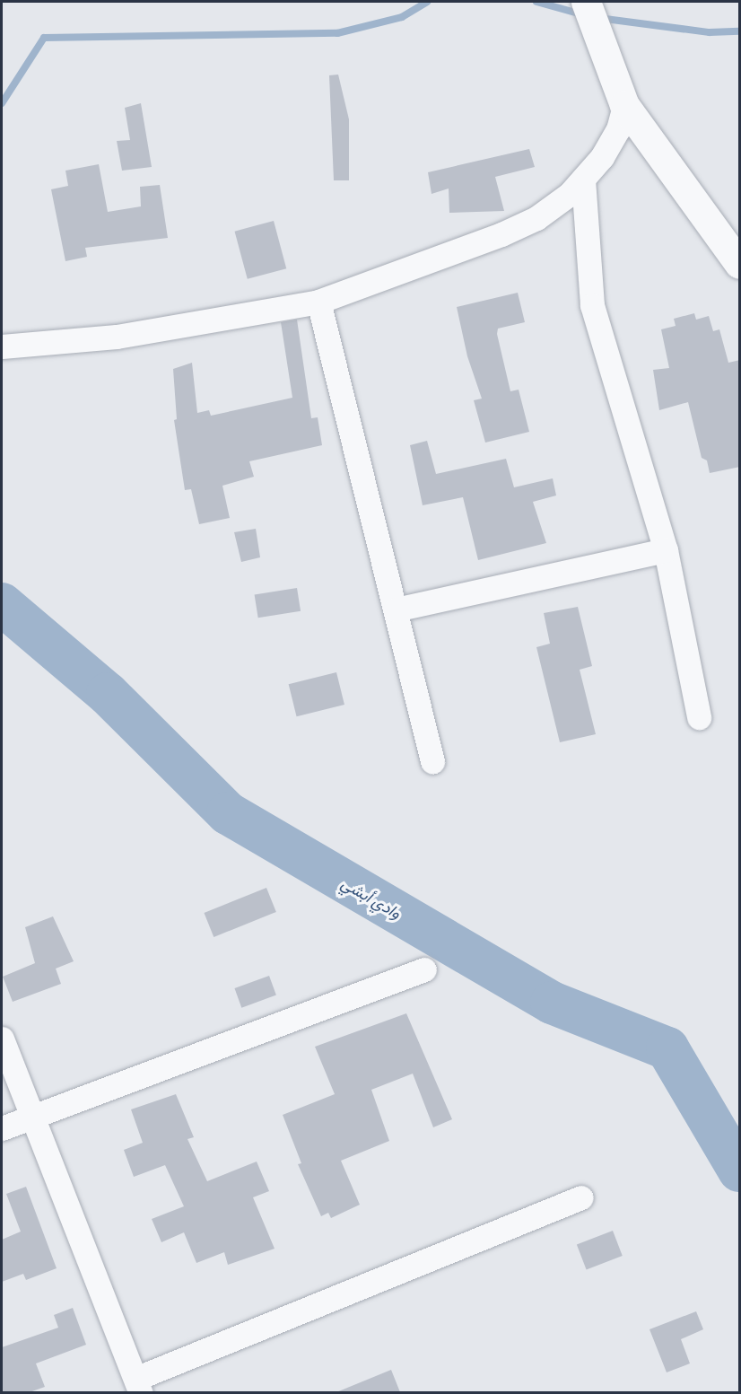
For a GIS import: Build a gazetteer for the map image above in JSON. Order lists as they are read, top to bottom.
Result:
{
  "water": ["وادي أبشي"]
}
